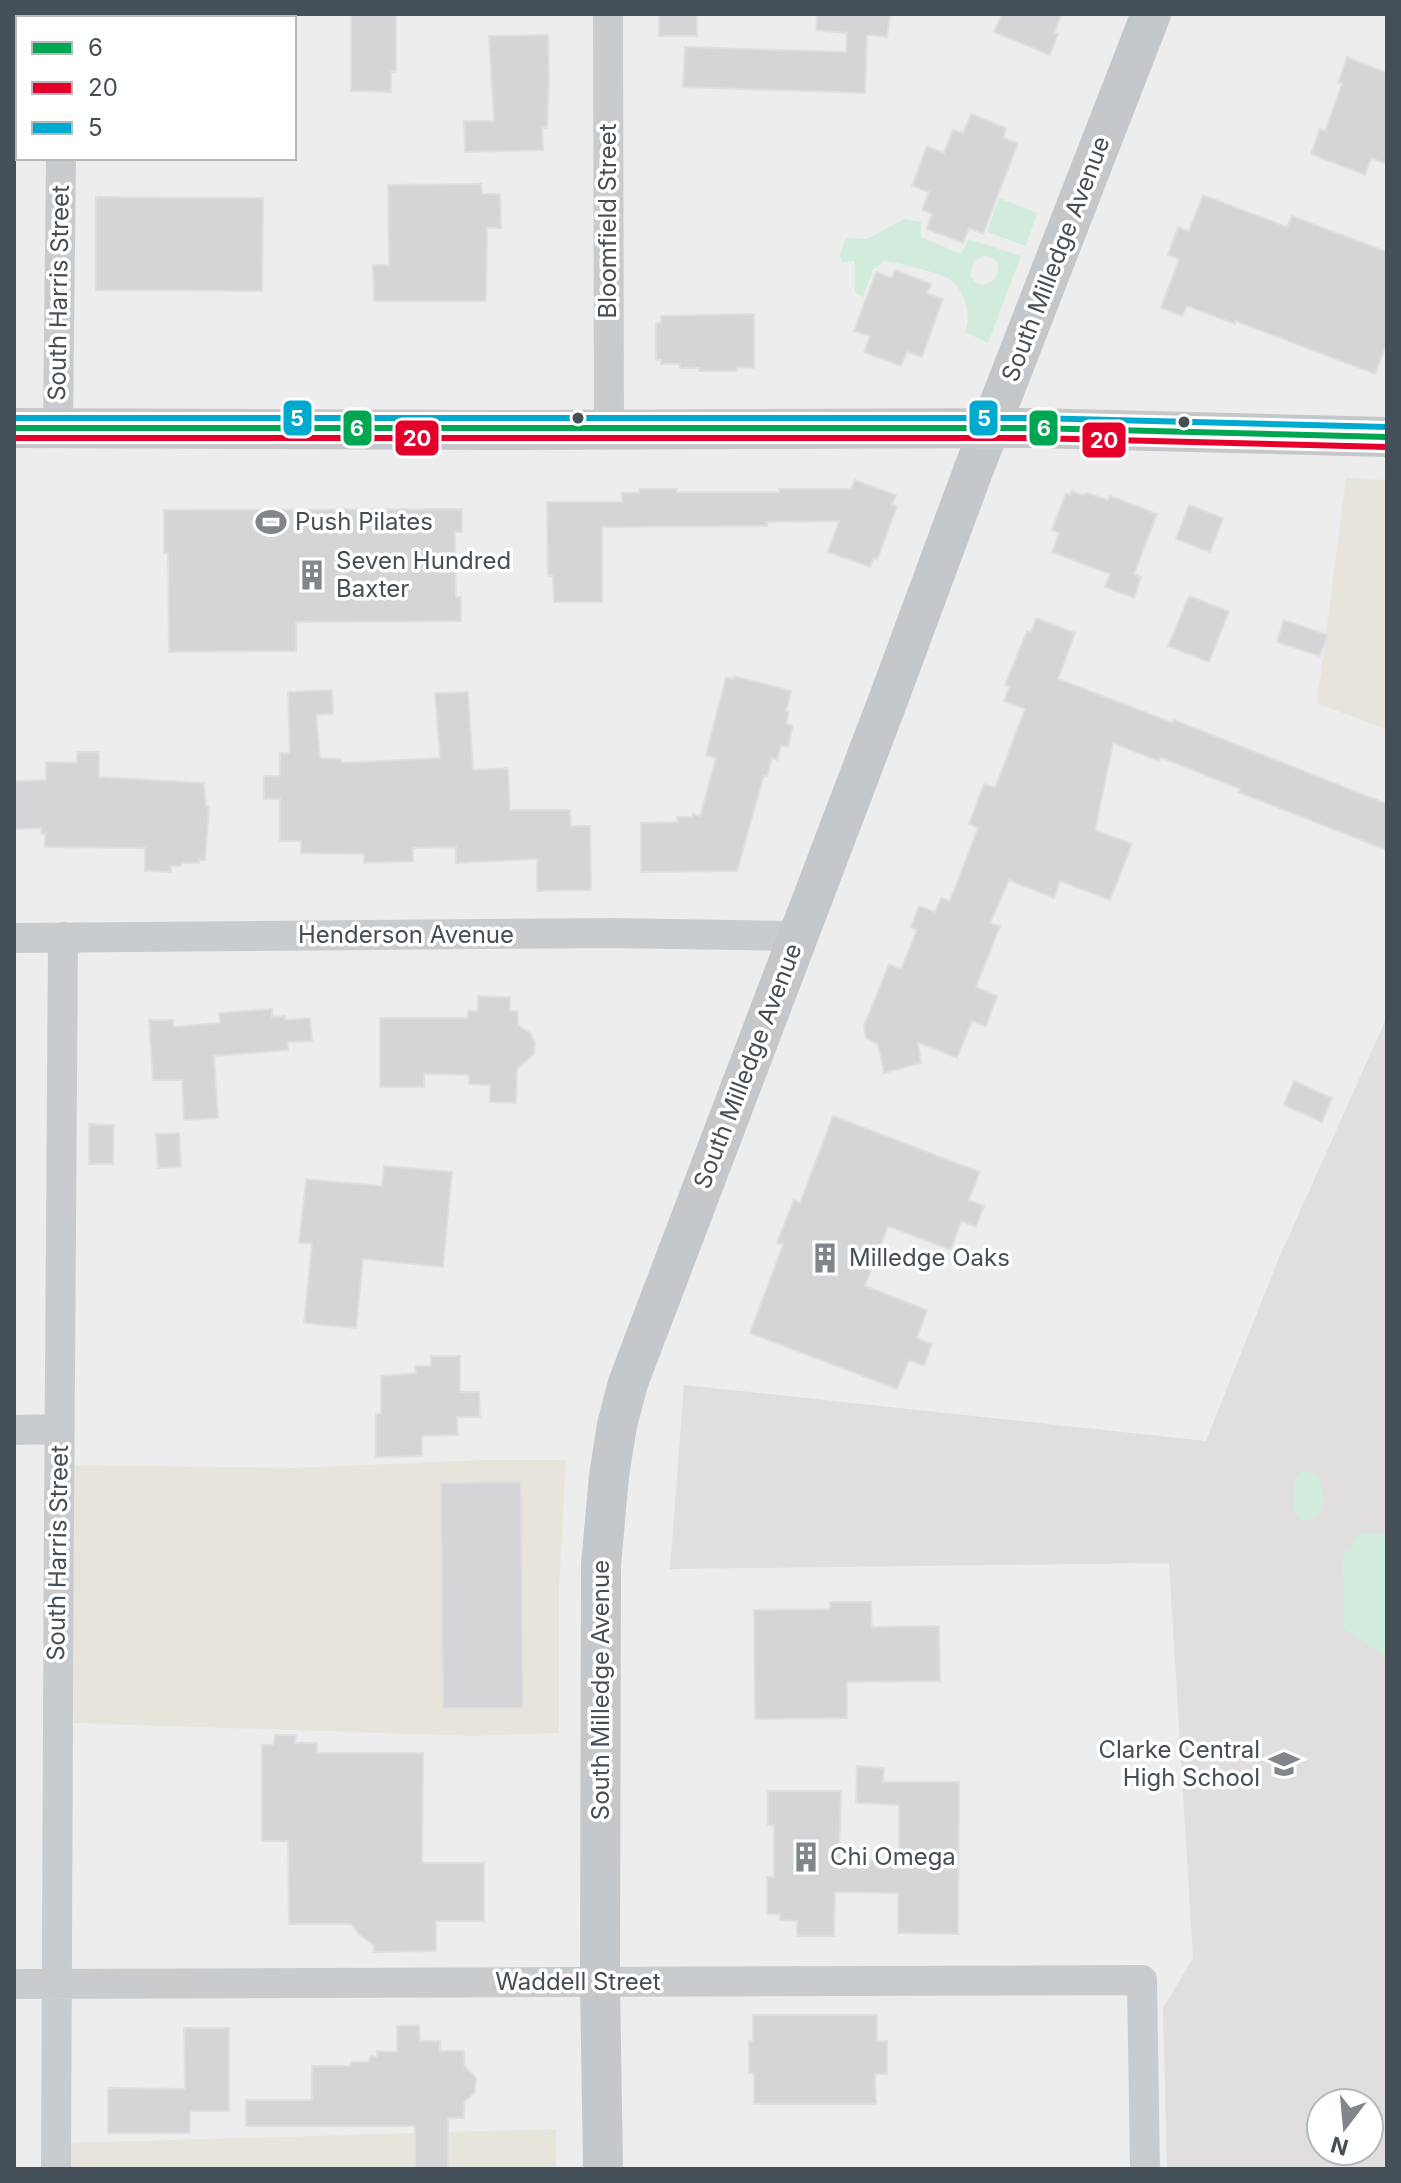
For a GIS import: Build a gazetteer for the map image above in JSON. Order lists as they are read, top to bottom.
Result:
{
  "streets": {
    "main road": ["South Milledge Avenue"],
    "street": [
      "Bloomfield Street",
      "South Harris Street",
      "Henderson Avenue",
      "Waddell Street"
    ]
  },
  "crossings": [
    ["South Milledge Avenue", "Henderson Avenue"],
    ["South Milledge Avenue", "Waddell Street"],
    ["South Harris Street", "Henderson Avenue"],
    ["South Harris Street", "Waddell Street"]
  ],
  "places": {
    "sports": ["Push Pilates"],
    "building": ["Seven Hundred Baxter", "Milledge Oaks", "Chi Omega"],
    "school or university": ["Clarke Central High School"]
  },
  "lines": ["transit line 5", "transit line 6", "transit line 20"],
  "legend": ["6", "20", "5"],
  "north": "bottom"
}
